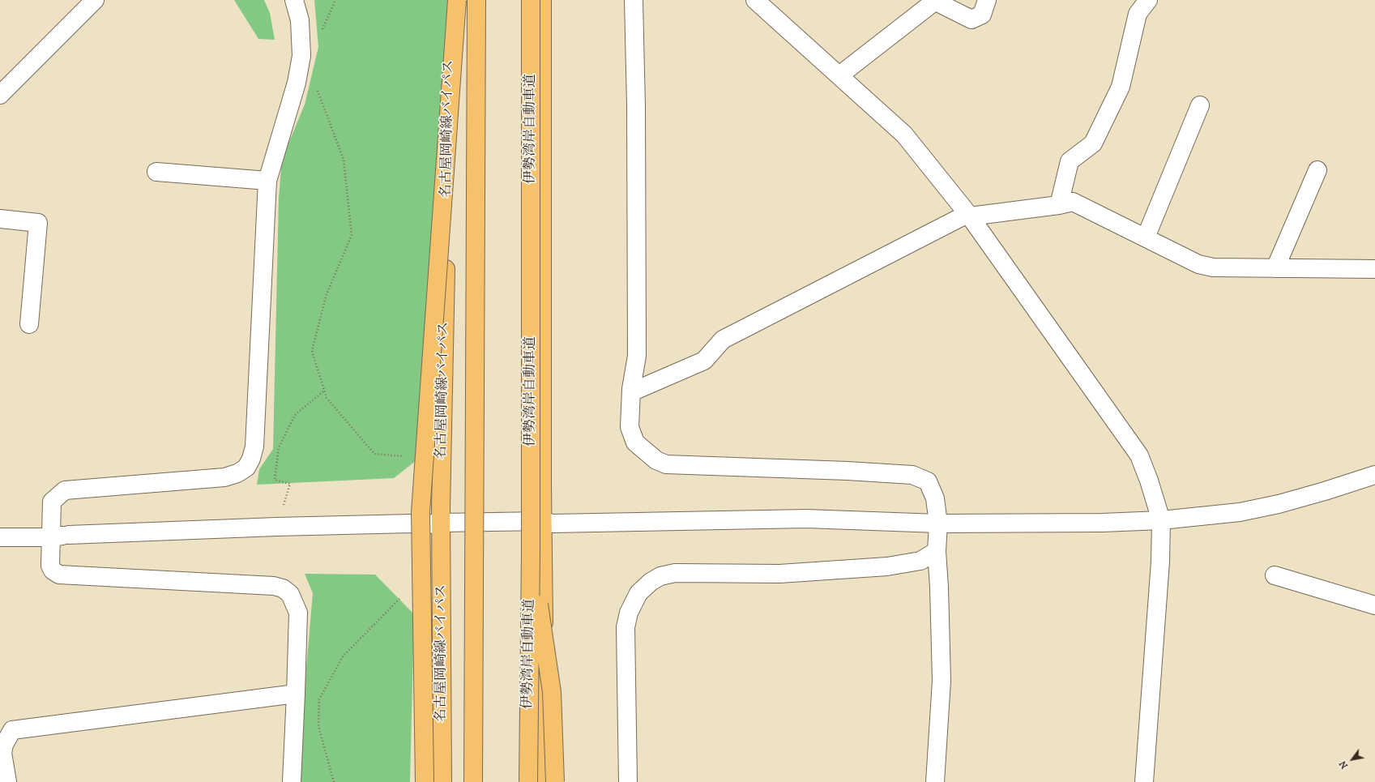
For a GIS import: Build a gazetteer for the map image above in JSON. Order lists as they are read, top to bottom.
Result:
{
  "streets": {
    "main road": ["名古屋岡崎線バイパス", "伊勢湾岸自動車道"]
  },
  "north": "bottom left"
}
